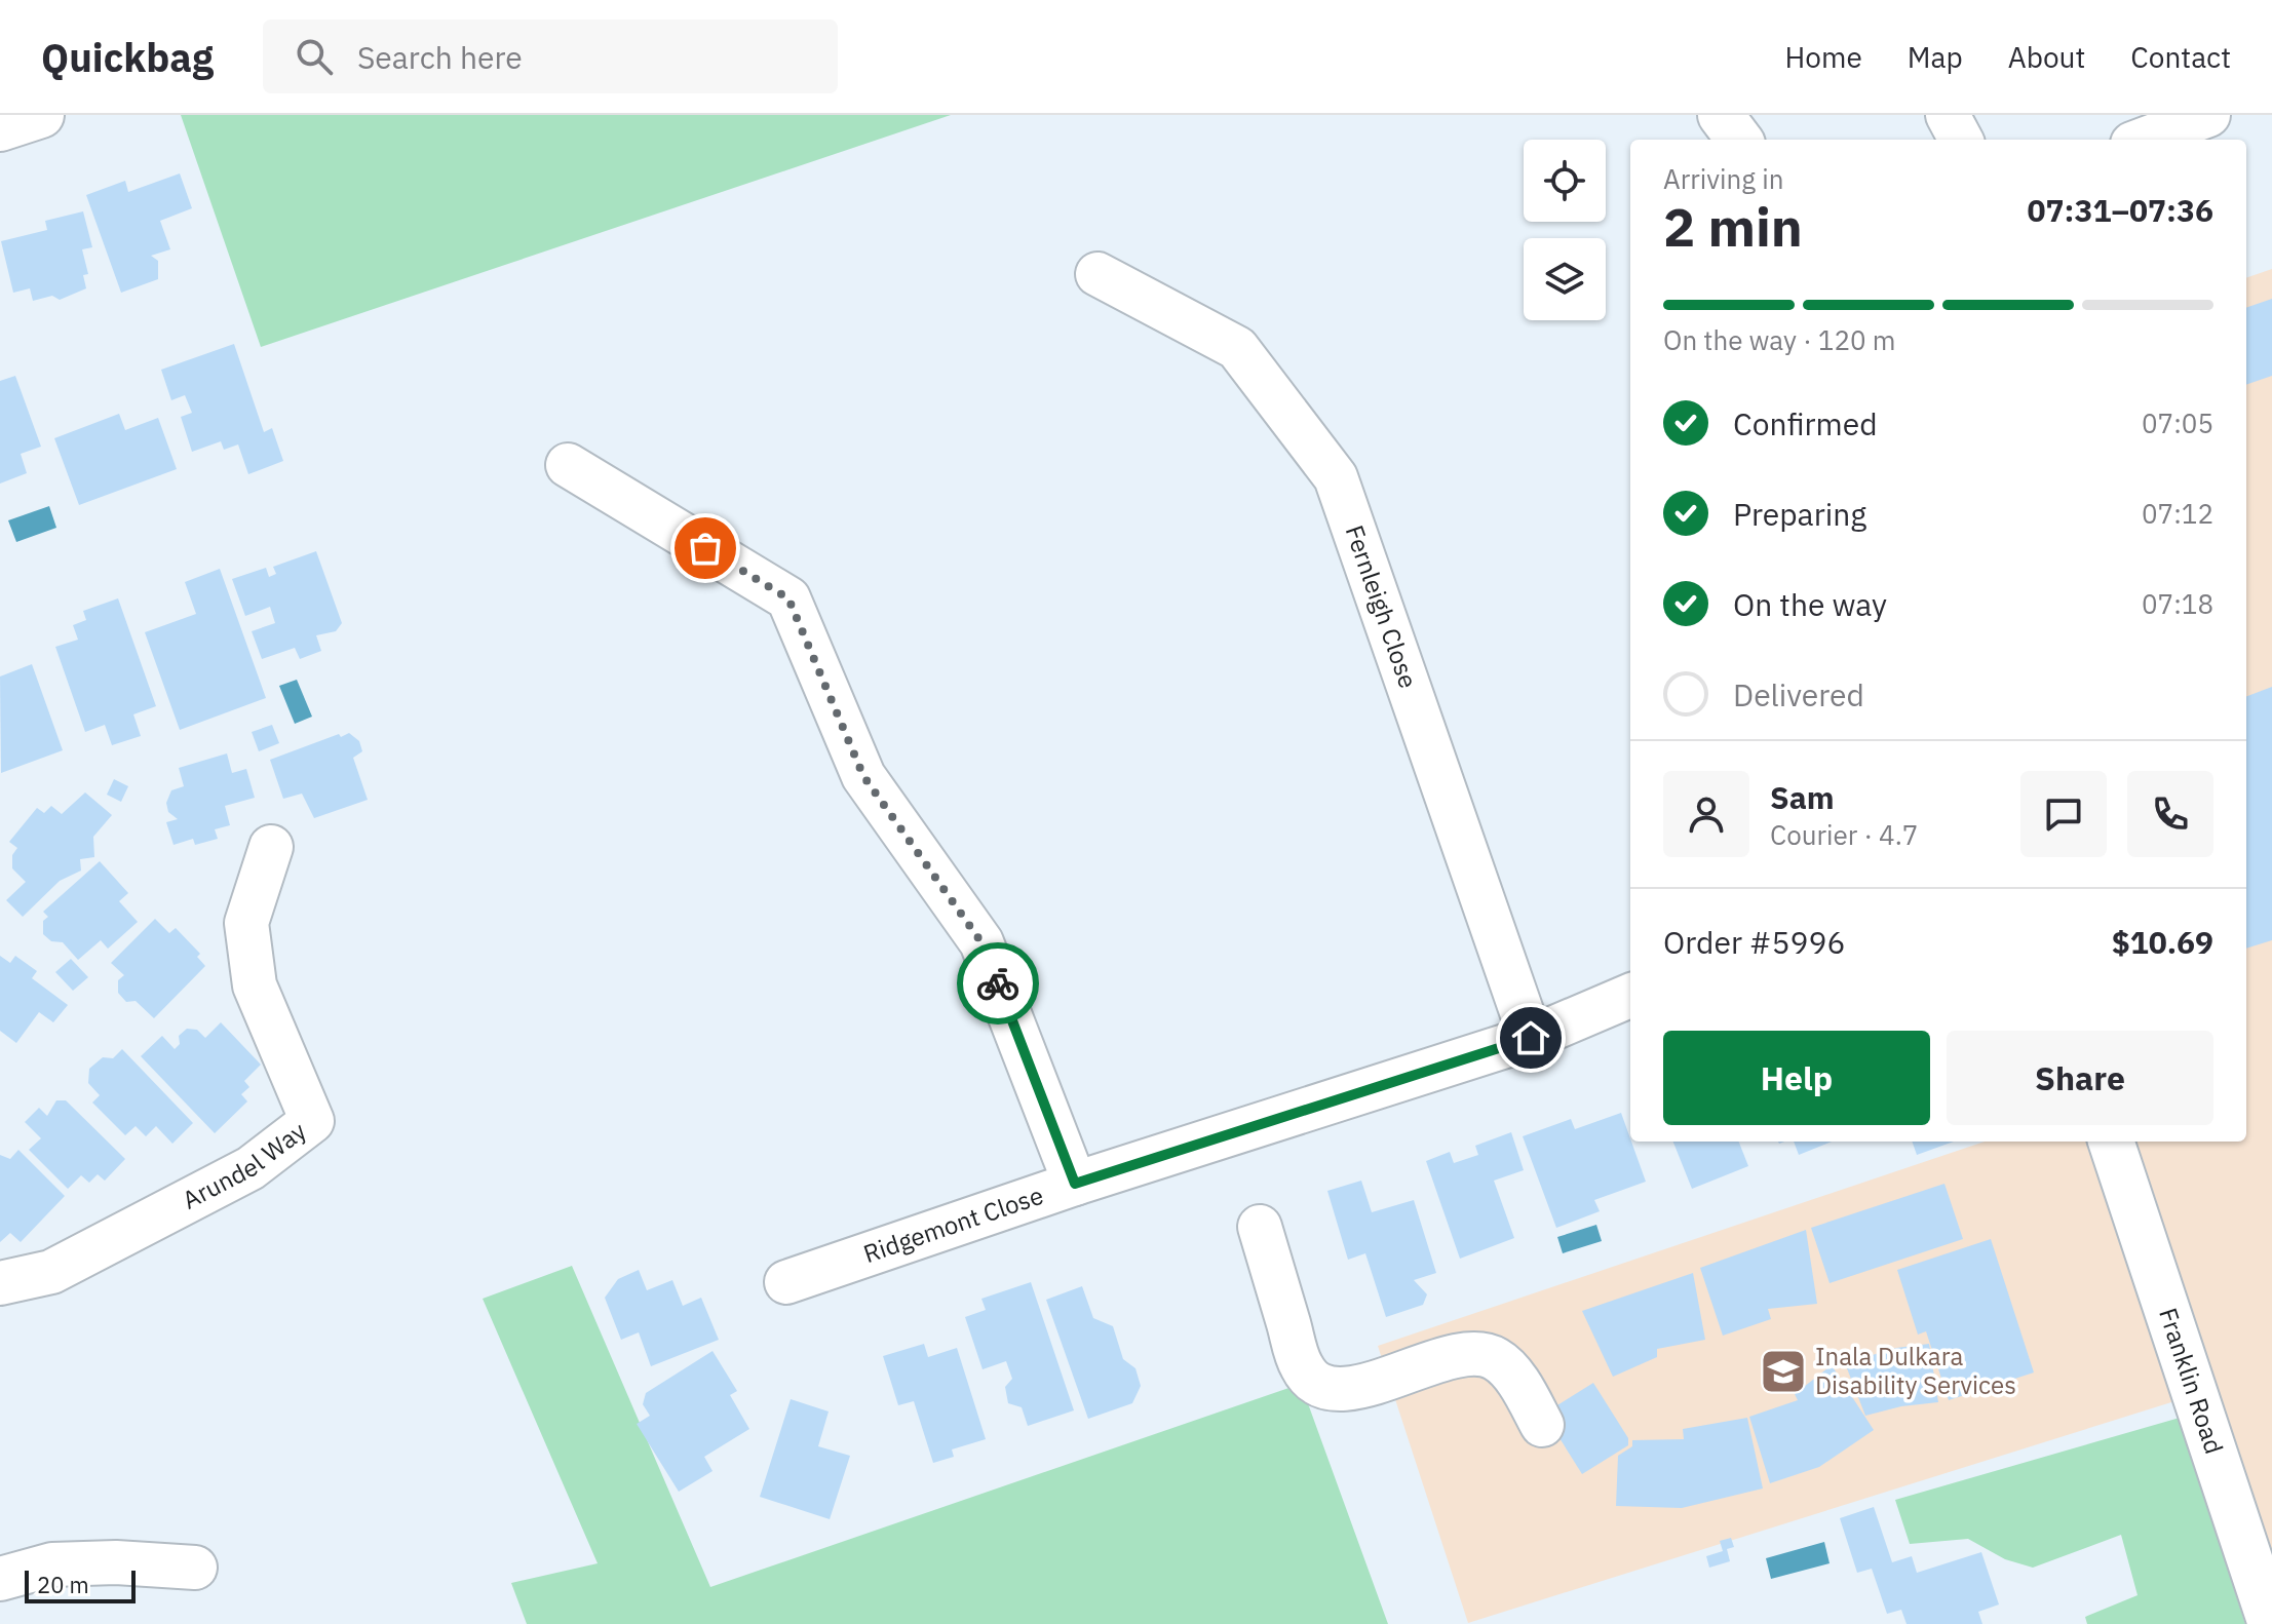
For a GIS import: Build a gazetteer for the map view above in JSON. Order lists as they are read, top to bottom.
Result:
{
  "streets": {
    "street": [
      "Fernleigh Close",
      "Arundel Way",
      "Ridgemont Close",
      "Franklin Road"
    ]
  },
  "crossings": [
    ["Fernleigh Close", "Ridgemont Close"]
  ],
  "places": {
    "school or university": ["Inala Dulkara Disability Services"]
  },
  "scale_bar": "20 m",
  "page": {
    "header": "Quickbag",
    "search": "Search here",
    "nav": [
      "Home",
      "Map",
      "About",
      "Contact"
    ],
    "heading": ["2 min", "Arriving in", "07:31–07:36"],
    "panel": [
      "Sam",
      "Courier · 4.7",
      "Order #5996",
      "$10.69"
    ],
    "bar": "On the way · 120 m",
    "list": [
      ["Confirmed", "07:05"],
      ["Preparing", "07:12"],
      ["On the way", "07:18"],
      "Delivered"
    ],
    "buttons": ["Help", "Share"],
    "scale": "20 m"
  }
}
